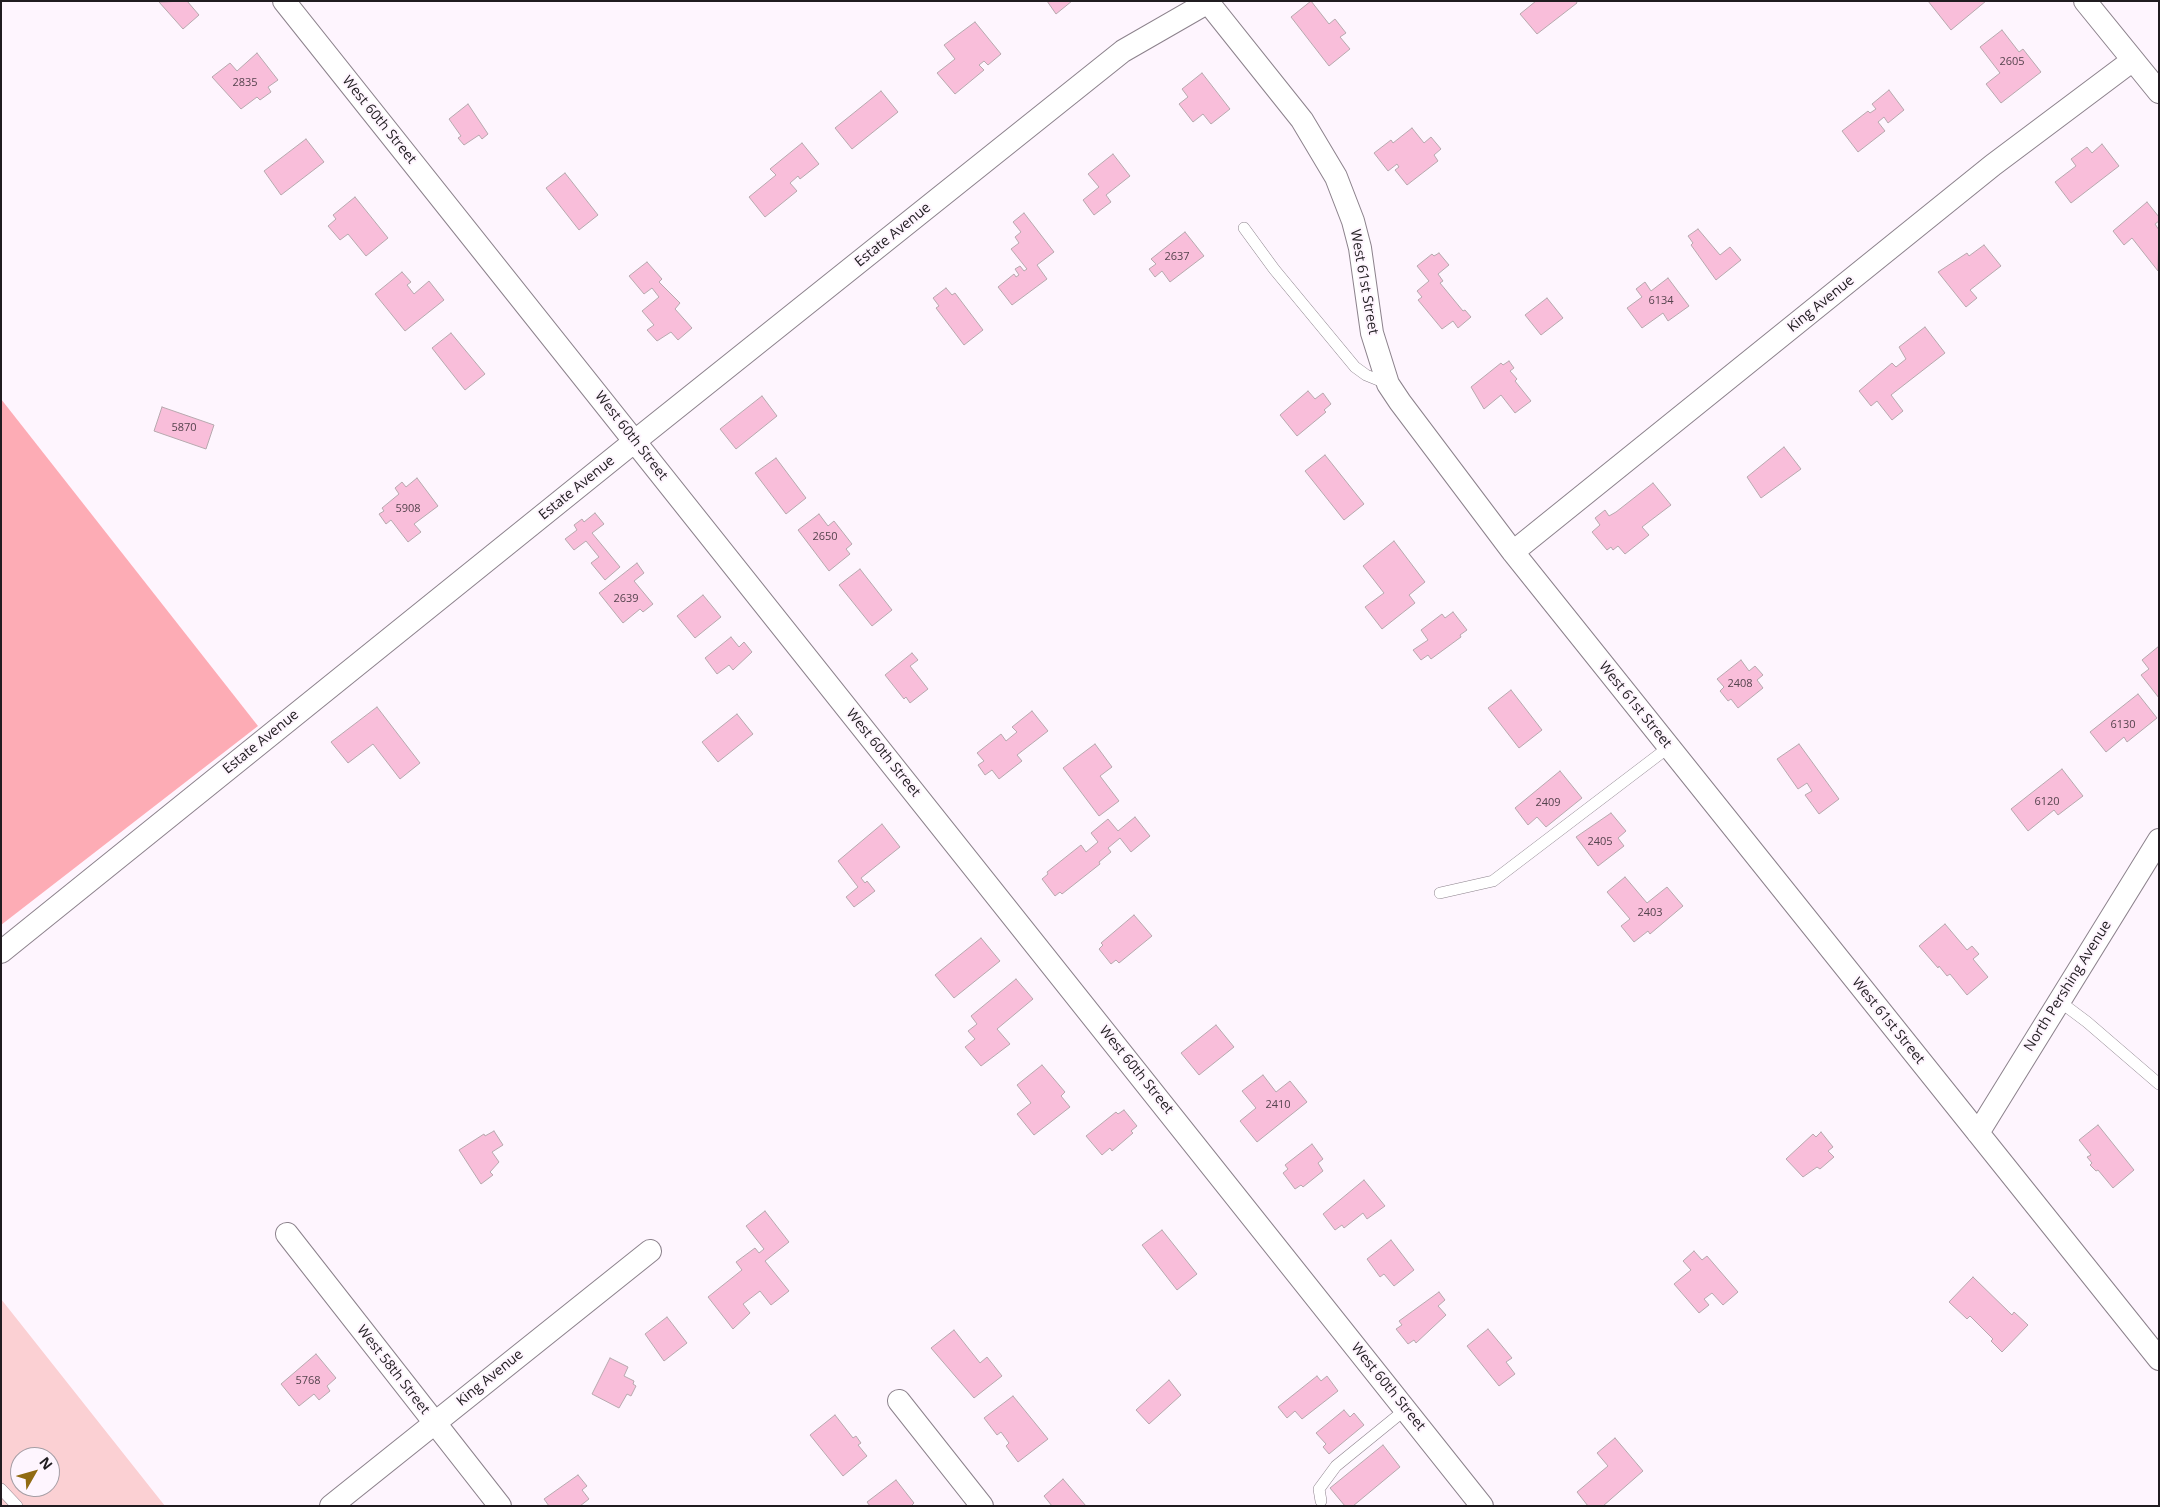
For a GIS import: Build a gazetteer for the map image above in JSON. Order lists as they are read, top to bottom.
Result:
{
  "streets": {
    "street": [
      "West 60th Street",
      "Estate Avenue",
      "West 61st Street",
      "King Avenue",
      "North Pershing Avenue",
      "West 58th Street"
    ]
  },
  "crossings": [
    ["West 60th Street", "Estate Avenue"],
    ["Estate Avenue", "West 61st Street"],
    ["West 61st Street", "King Avenue"],
    ["West 61st Street", "North Pershing Avenue"],
    ["King Avenue", "West 58th Street"]
  ],
  "house_numbers": [
    "2605",
    "2835",
    "2637",
    "6134",
    "5870",
    "5908",
    "2650",
    "2639",
    "2408",
    "6130",
    "6120",
    "2409",
    "2405",
    "2403",
    "2410",
    "5768"
  ],
  "north": "top right"
}
